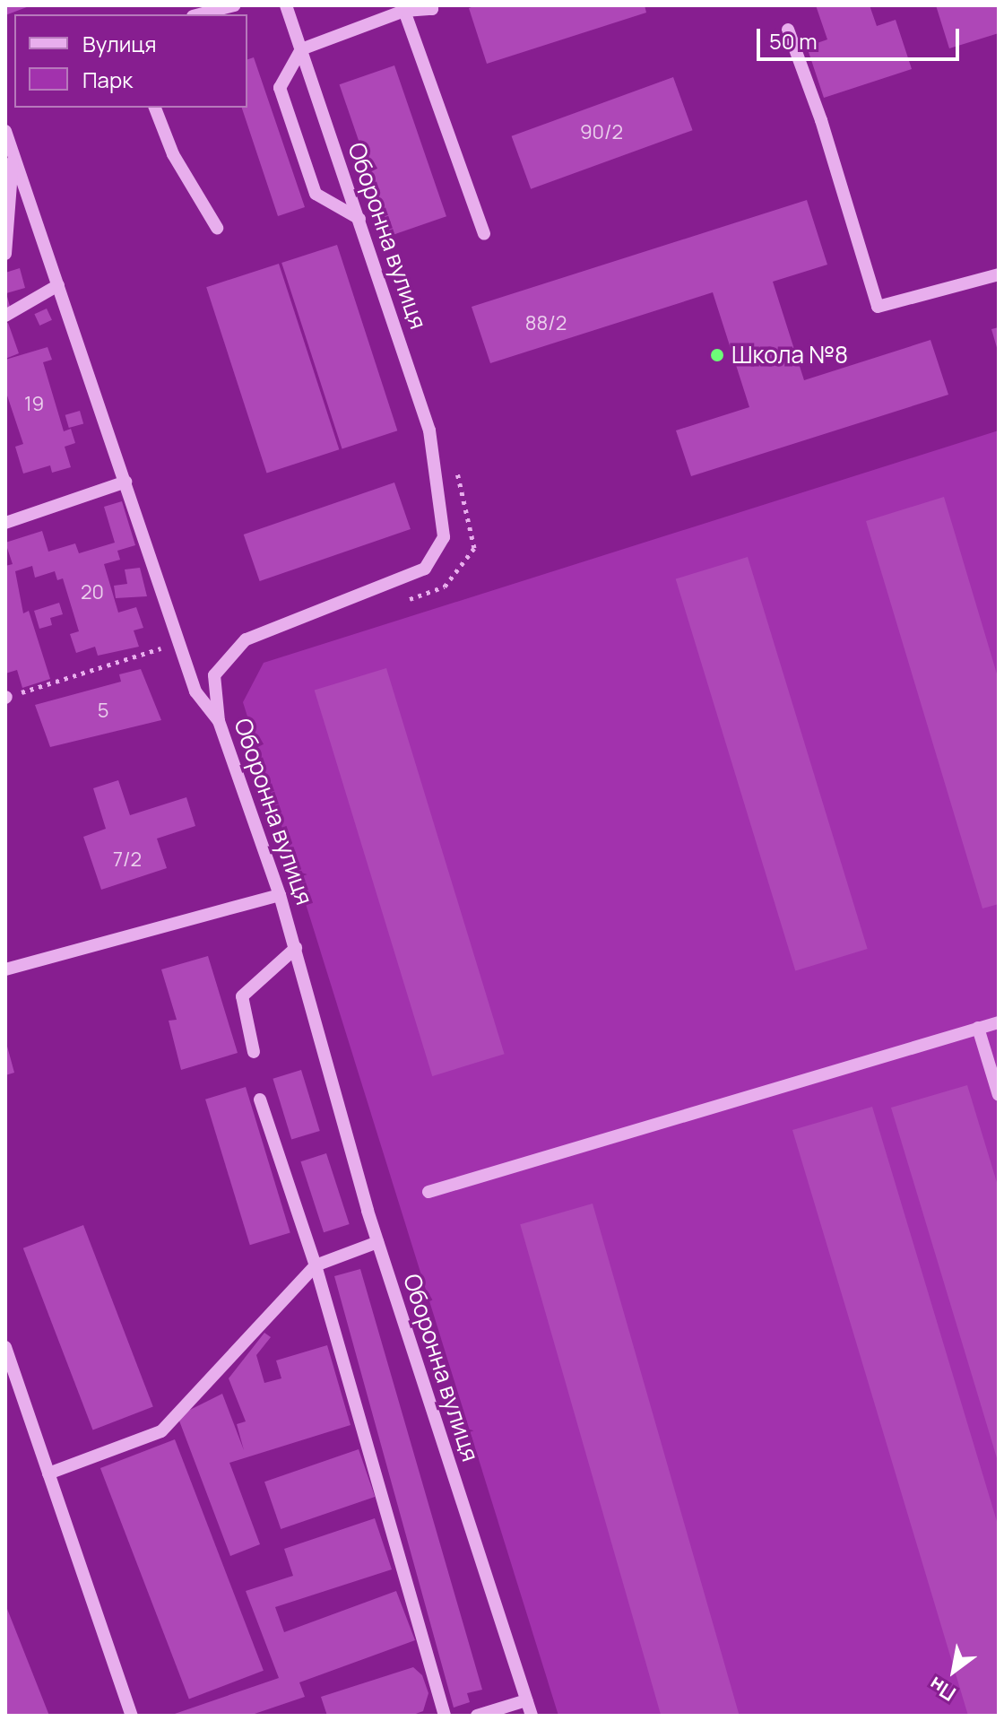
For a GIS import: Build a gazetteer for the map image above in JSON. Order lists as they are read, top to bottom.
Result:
{
  "streets": {
    "street": ["Оборонна вулиця"]
  },
  "places": ["Школа №8"],
  "house_numbers": [
    "90/2",
    "88/2",
    "19",
    "20",
    "5",
    "7/2"
  ],
  "legend": ["Вулиця", "Парк"],
  "scale_bar": "50 m",
  "north": "bottom left"
}
